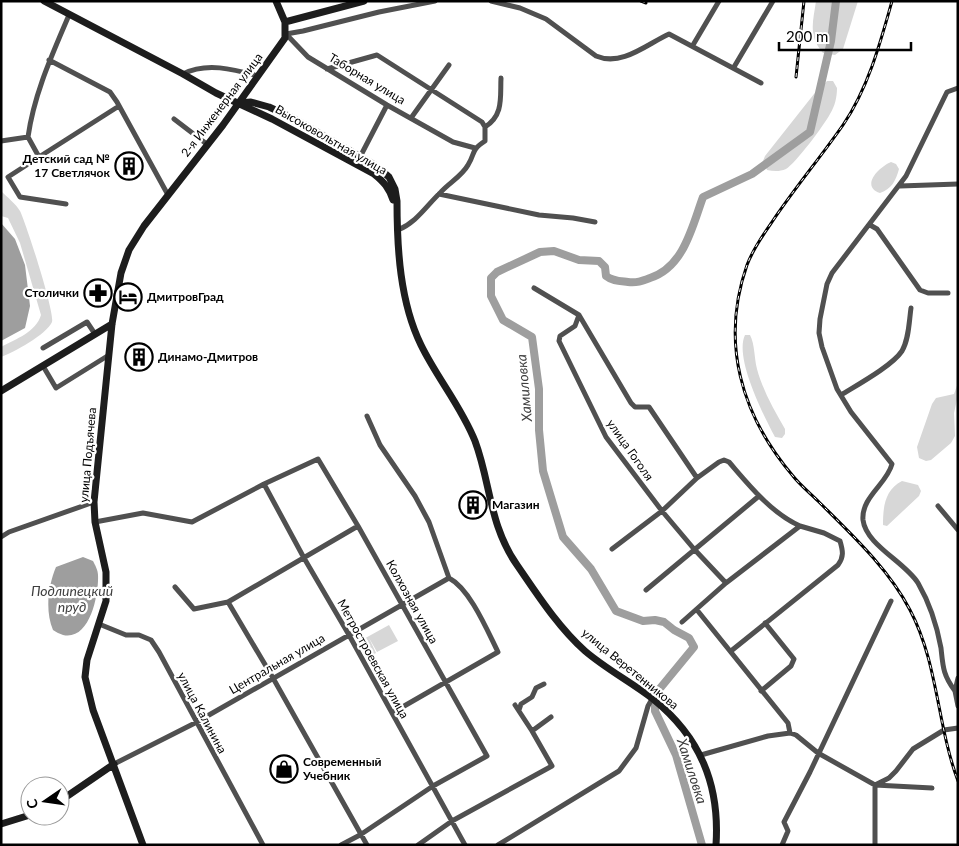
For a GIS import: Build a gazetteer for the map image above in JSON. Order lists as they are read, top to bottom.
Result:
{
  "streets": {
    "main road": [
      "2-я Инженерная улица",
      "Высоковольтная улица",
      "улица Подъячева",
      "улица Веретенникова"
    ],
    "street": [
      "Таборная улица",
      "улица Гоголя",
      "Колхозная улица",
      "Метростроевская улица",
      "Центральная улица",
      "улица Калинина"
    ]
  },
  "crossings": [
    ["Таборная улица", "2-я Инженерная улица"],
    ["2-я Инженерная улица", "Высоковольтная улица"],
    ["2-я Инженерная улица", "улица Подъячева"],
    ["Высоковольтная улица", "улица Веретенникова"],
    ["улица Подъячева", "Центральная улица"],
    ["улица Подъячева", "улица Калинина"],
    ["Колхозная улица", "Метростроевская улица"],
    ["Колхозная улица", "Центральная улица"],
    ["Метростроевская улица", "Центральная улица"],
    ["Центральная улица", "улица Калинина"]
  ],
  "water": ["Хамиловка", "Подлипецкий пруд"],
  "places": {
    "building": ["Детский сад № 17 Светлячок", "Динамо-Дмитров", "Магазин"],
    "pharmacy": ["Столички"],
    "hotel": ["ДмитровГрад"],
    "shop": ["Современный Учебник"]
  },
  "scale_bar": "200 m",
  "north": "left"
}
